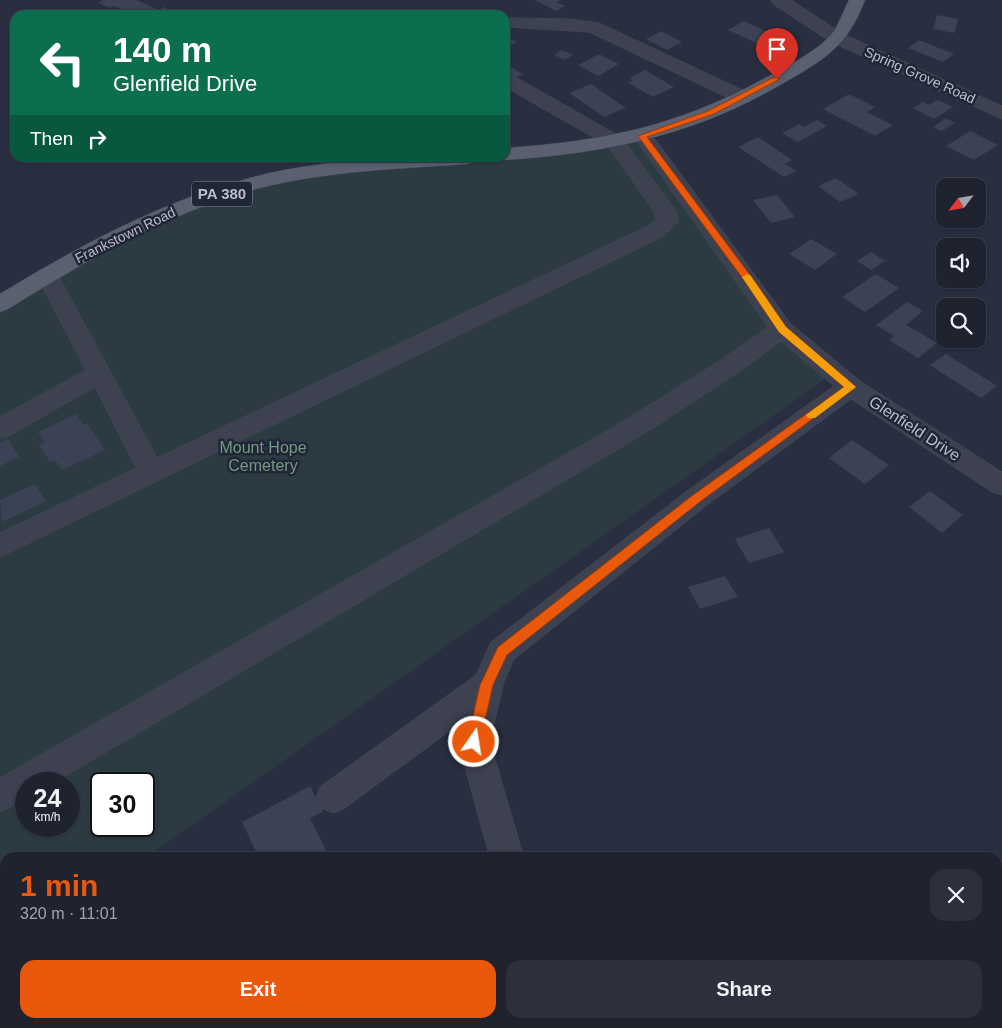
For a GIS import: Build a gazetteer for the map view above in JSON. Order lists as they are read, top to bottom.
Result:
{
  "streets": {
    "main road": ["PA 380", "Frankstown Road"],
    "street": ["Spring Grove Road", "Glenfield Drive"]
  },
  "parks": ["Mount Hope Cemetery"],
  "north": "bottom left",
  "page": {
    "turn": ["140 m", "Glenfield Drive"],
    "then": "Then",
    "speed": "24 km/h",
    "limit": "30",
    "heading": ["1 min", "320 m · 11:01"],
    "buttons": ["Exit", "Share"]
  }
}
